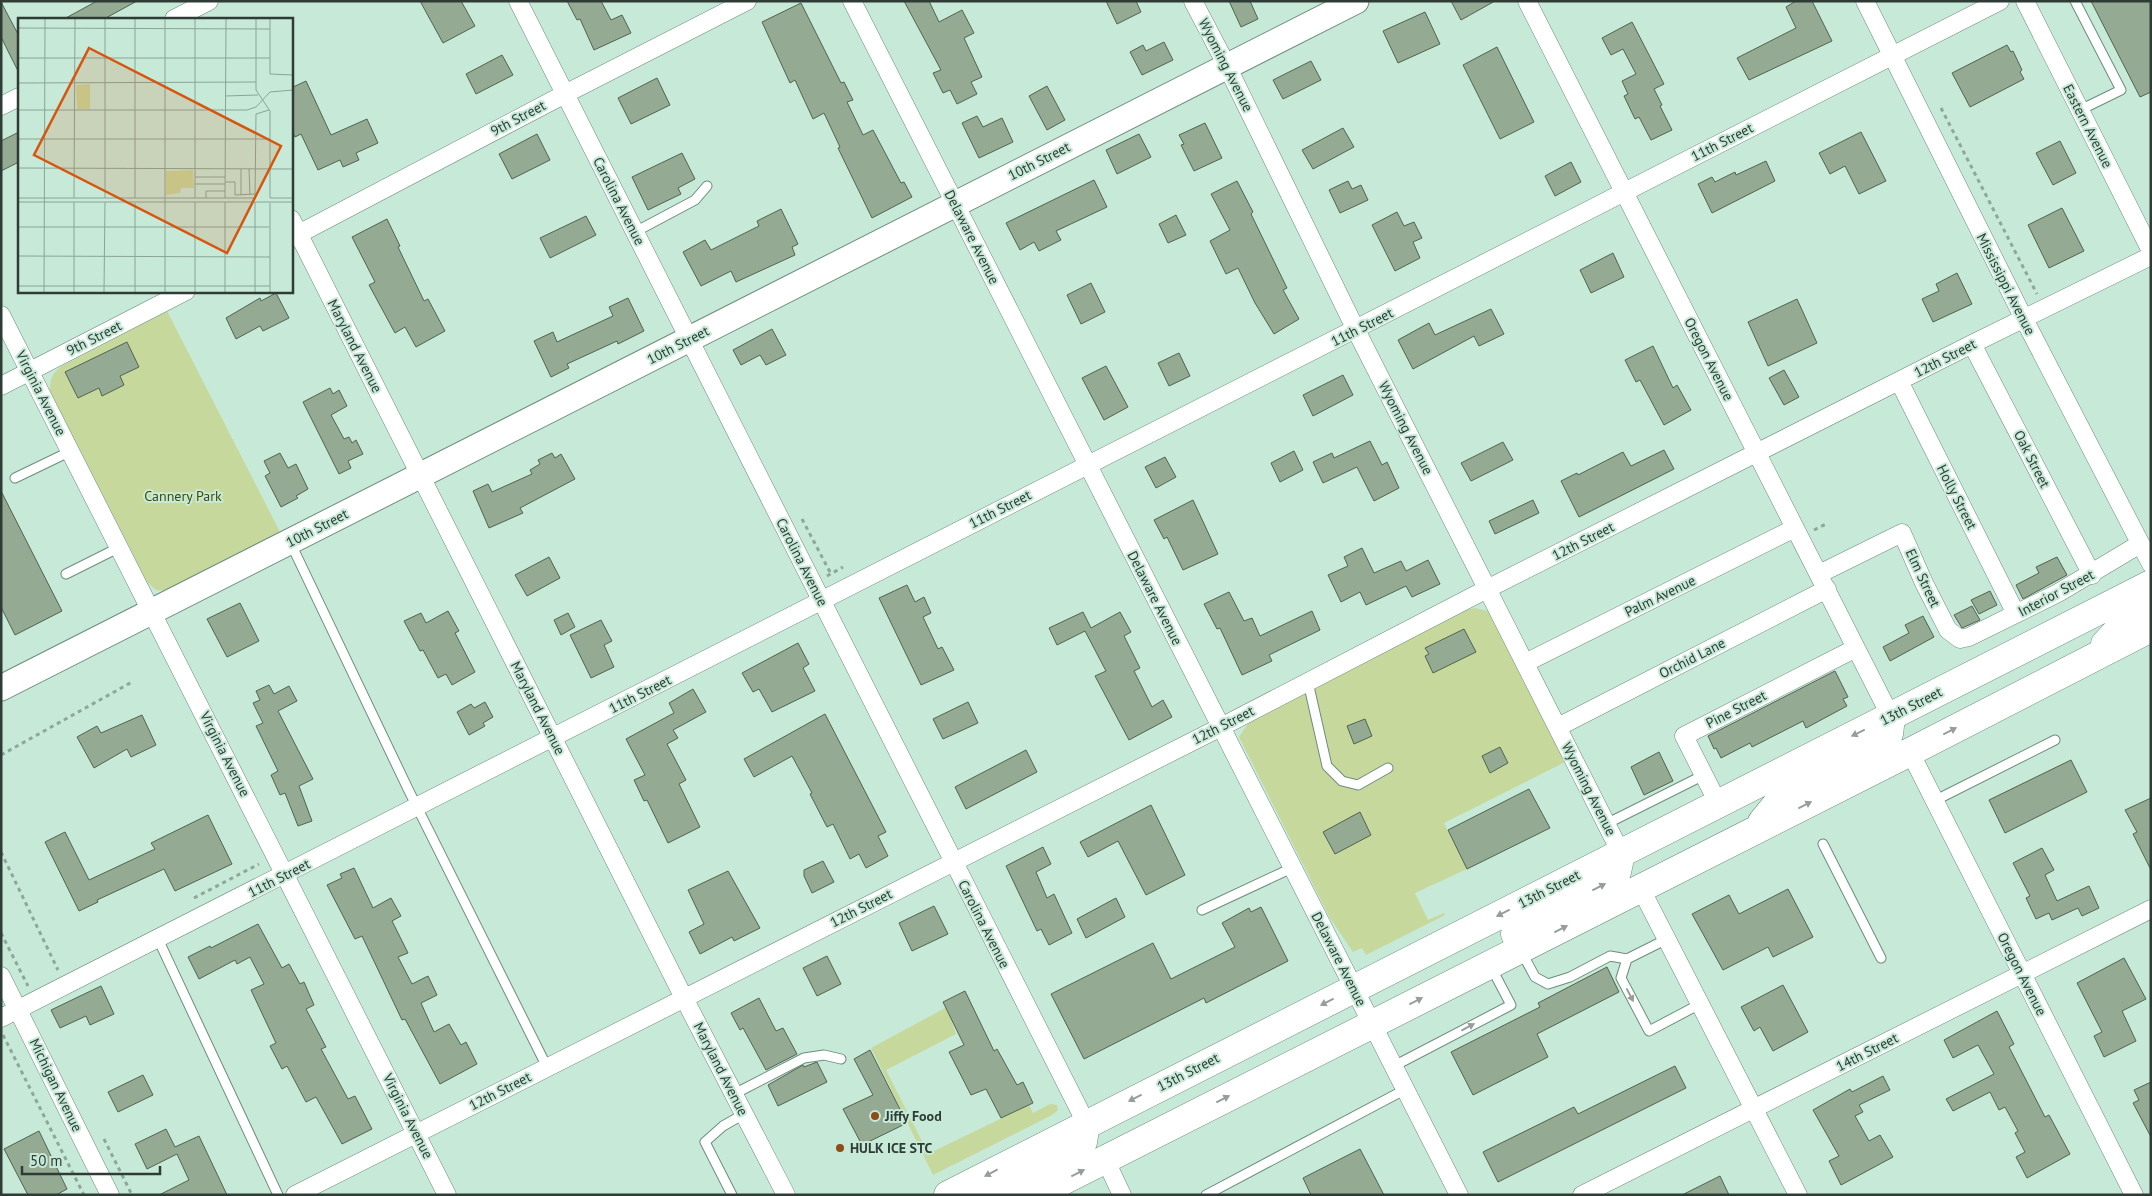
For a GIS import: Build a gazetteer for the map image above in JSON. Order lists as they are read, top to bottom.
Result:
{
  "streets": {
    "highway": ["13th Street"],
    "street": [
      "Wyoming Avenue",
      "9th Street",
      "Eastern Avenue",
      "11th Street",
      "10th Street",
      "Carolina Avenue",
      "Delaware Avenue",
      "Mississippi Avenue",
      "Maryland Avenue",
      "12th Street",
      "Oregon Avenue",
      "Virginia Avenue",
      "Oak Street",
      "Holly Street",
      "Elm Street",
      "Interior Street",
      "Palm Avenue",
      "Orchid Lane",
      "Pine Street",
      "14th Street",
      "Michigan Avenue"
    ]
  },
  "crossings": [
    ["Wyoming Avenue", "11th Street"],
    ["Wyoming Avenue", "10th Street"],
    ["Wyoming Avenue", "12th Street"],
    ["Wyoming Avenue", "Palm Avenue"],
    ["Wyoming Avenue", "Orchid Lane"],
    ["Wyoming Avenue", "13th Street"],
    ["9th Street", "Carolina Avenue"],
    ["9th Street", "Maryland Avenue"],
    ["9th Street", "Virginia Avenue"],
    ["11th Street", "Carolina Avenue"],
    ["11th Street", "Delaware Avenue"],
    ["11th Street", "Mississippi Avenue"],
    ["11th Street", "Maryland Avenue"],
    ["11th Street", "Oregon Avenue"],
    ["11th Street", "Virginia Avenue"],
    ["11th Street", "Michigan Avenue"],
    ["10th Street", "Carolina Avenue"],
    ["10th Street", "Delaware Avenue"],
    ["10th Street", "Maryland Avenue"],
    ["10th Street", "Virginia Avenue"],
    ["Carolina Avenue", "12th Street"],
    ["Carolina Avenue", "13th Street"],
    ["Delaware Avenue", "12th Street"],
    ["Delaware Avenue", "13th Street"],
    ["Mississippi Avenue", "12th Street"],
    ["Mississippi Avenue", "Interior Street"],
    ["Maryland Avenue", "12th Street"],
    ["12th Street", "Oregon Avenue"],
    ["12th Street", "Virginia Avenue"],
    ["12th Street", "Oak Street"],
    ["12th Street", "Holly Street"],
    ["Oregon Avenue", "Elm Street"],
    ["Oregon Avenue", "Palm Avenue"],
    ["Oregon Avenue", "Orchid Lane"],
    ["Oregon Avenue", "13th Street"],
    ["Oregon Avenue", "Pine Street"],
    ["Oregon Avenue", "14th Street"],
    ["Oak Street", "Interior Street"],
    ["Holly Street", "Interior Street"],
    ["Elm Street", "Interior Street"],
    ["Elm Street", "Orchid Lane"],
    ["13th Street", "Pine Street"]
  ],
  "parks": ["Cannery Park"],
  "places": ["Jiffy Food", "HULK ICE STC"],
  "scale_bar": "50 m"
}
